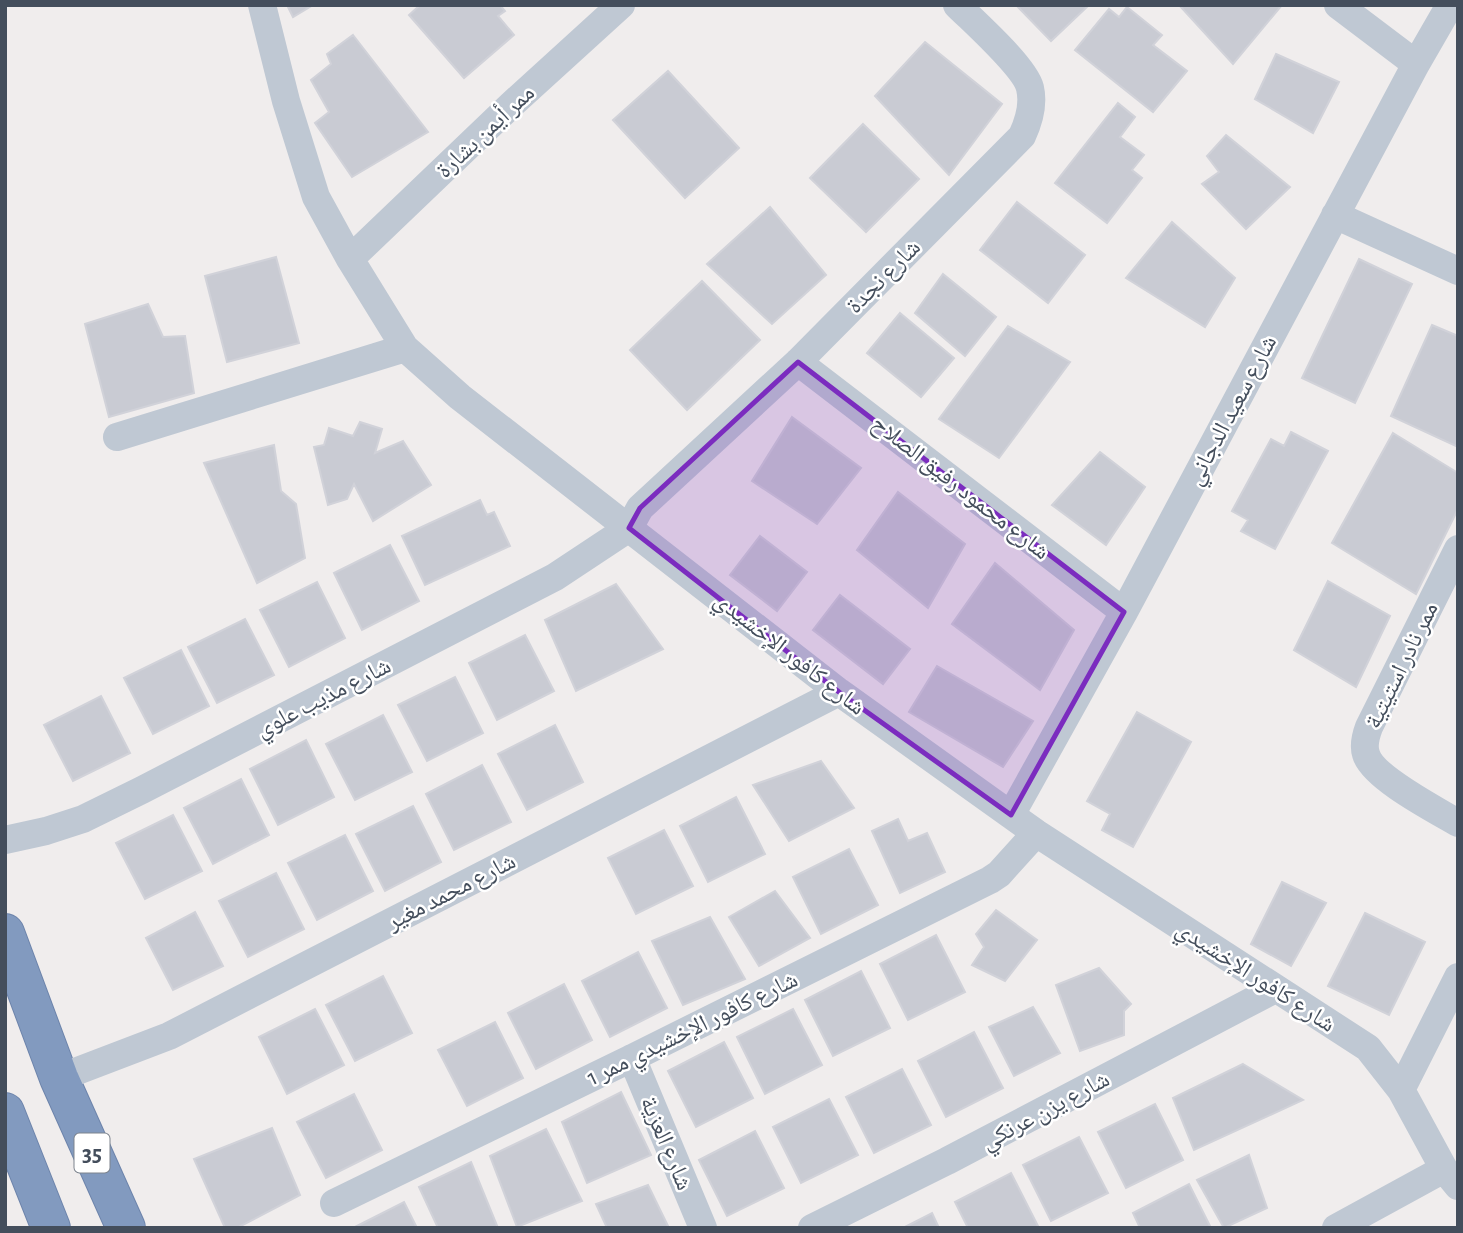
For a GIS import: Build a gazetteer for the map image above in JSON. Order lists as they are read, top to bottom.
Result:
{
  "streets": {
    "highway": ["35"],
    "street": [
      "ممر أيمن بشارة",
      "شارع نجدة",
      "شارع سعيد الدجاني",
      "شارع محمود رفيق الصلاح",
      "شارع كافور الإخشيدي",
      "ممر نادر استيتية",
      "شارع مذيب علوي",
      "شارع محمد مغير",
      "شارع كافور الإخشيدي ممر 1",
      "شارع يزن عرنكي",
      "شارع العزية"
    ]
  },
  "crossings": [
    ["ممر أيمن بشارة", "شارع كافور الإخشيدي"],
    ["شارع نجدة", "شارع محمود رفيق الصلاح"],
    ["شارع نجدة", "شارع كافور الإخشيدي"],
    ["شارع نجدة", "شارع مذيب علوي"],
    ["شارع سعيد الدجاني", "شارع محمود رفيق الصلاح"],
    ["شارع سعيد الدجاني", "شارع كافور الإخشيدي"],
    ["شارع كافور الإخشيدي", "شارع مذيب علوي"],
    ["شارع كافور الإخشيدي", "شارع محمد مغير"],
    ["شارع كافور الإخشيدي", "شارع كافور الإخشيدي ممر 1"],
    ["شارع كافور الإخشيدي", "شارع يزن عرنكي"],
    ["شارع محمد مغير", "35"],
    ["شارع كافور الإخشيدي ممر 1", "شارع العزية"]
  ]
}
